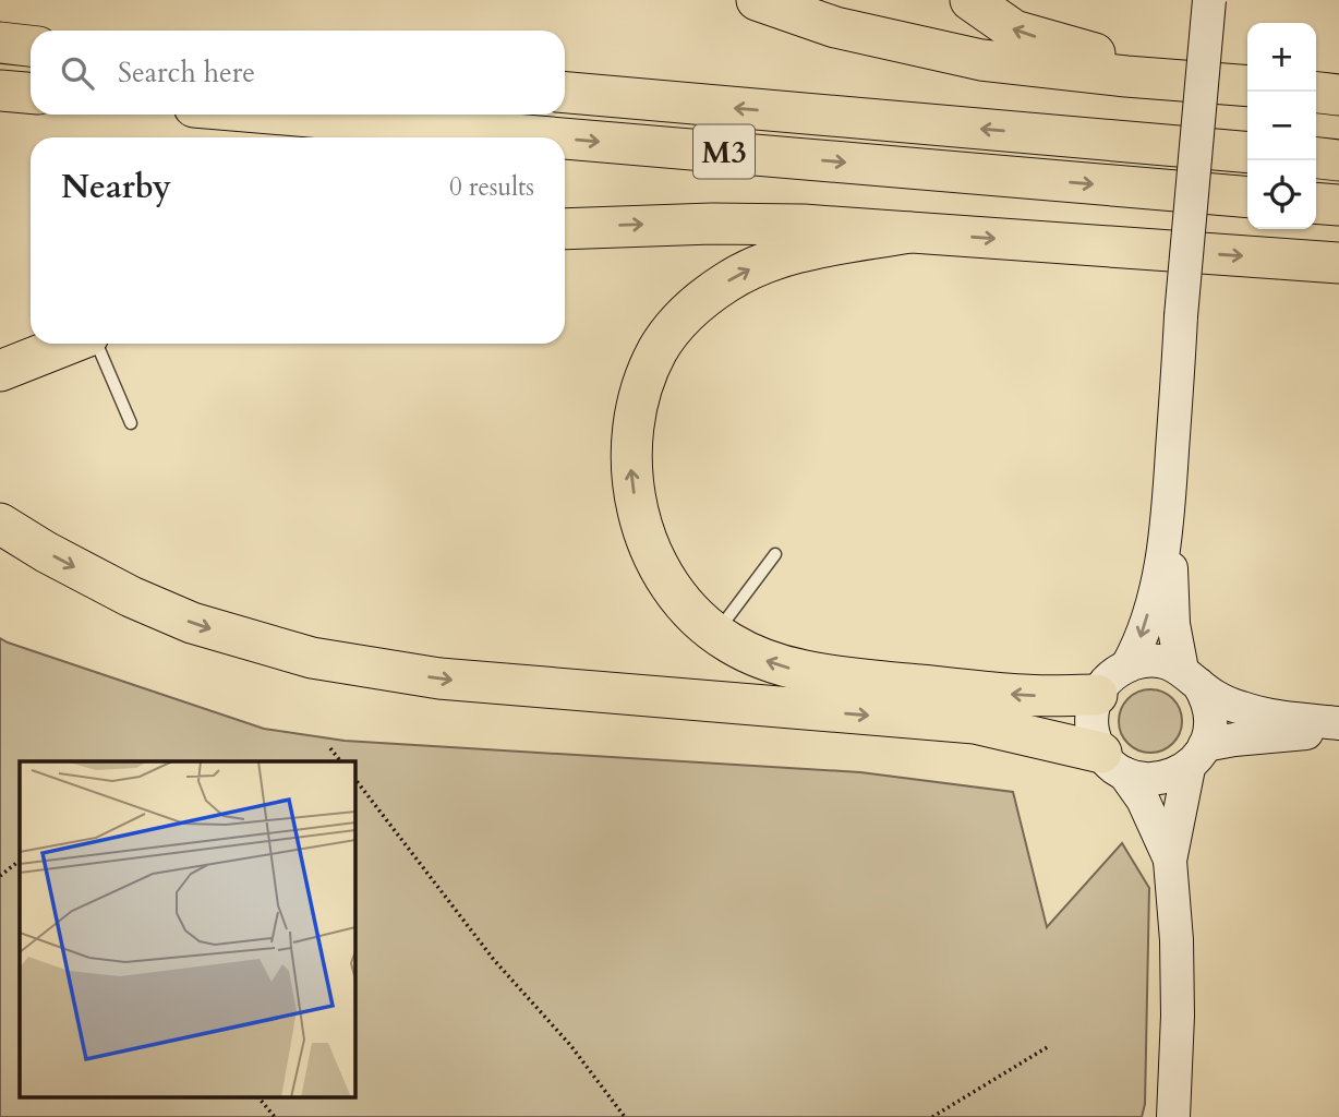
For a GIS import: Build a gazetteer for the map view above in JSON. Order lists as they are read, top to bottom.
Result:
{
  "streets": {
    "highway": ["M3"]
  },
  "page": {
    "map_buttons": ["+", "−"],
    "search": "Search here",
    "heading": ["Nearby", "0 results"]
  }
}
